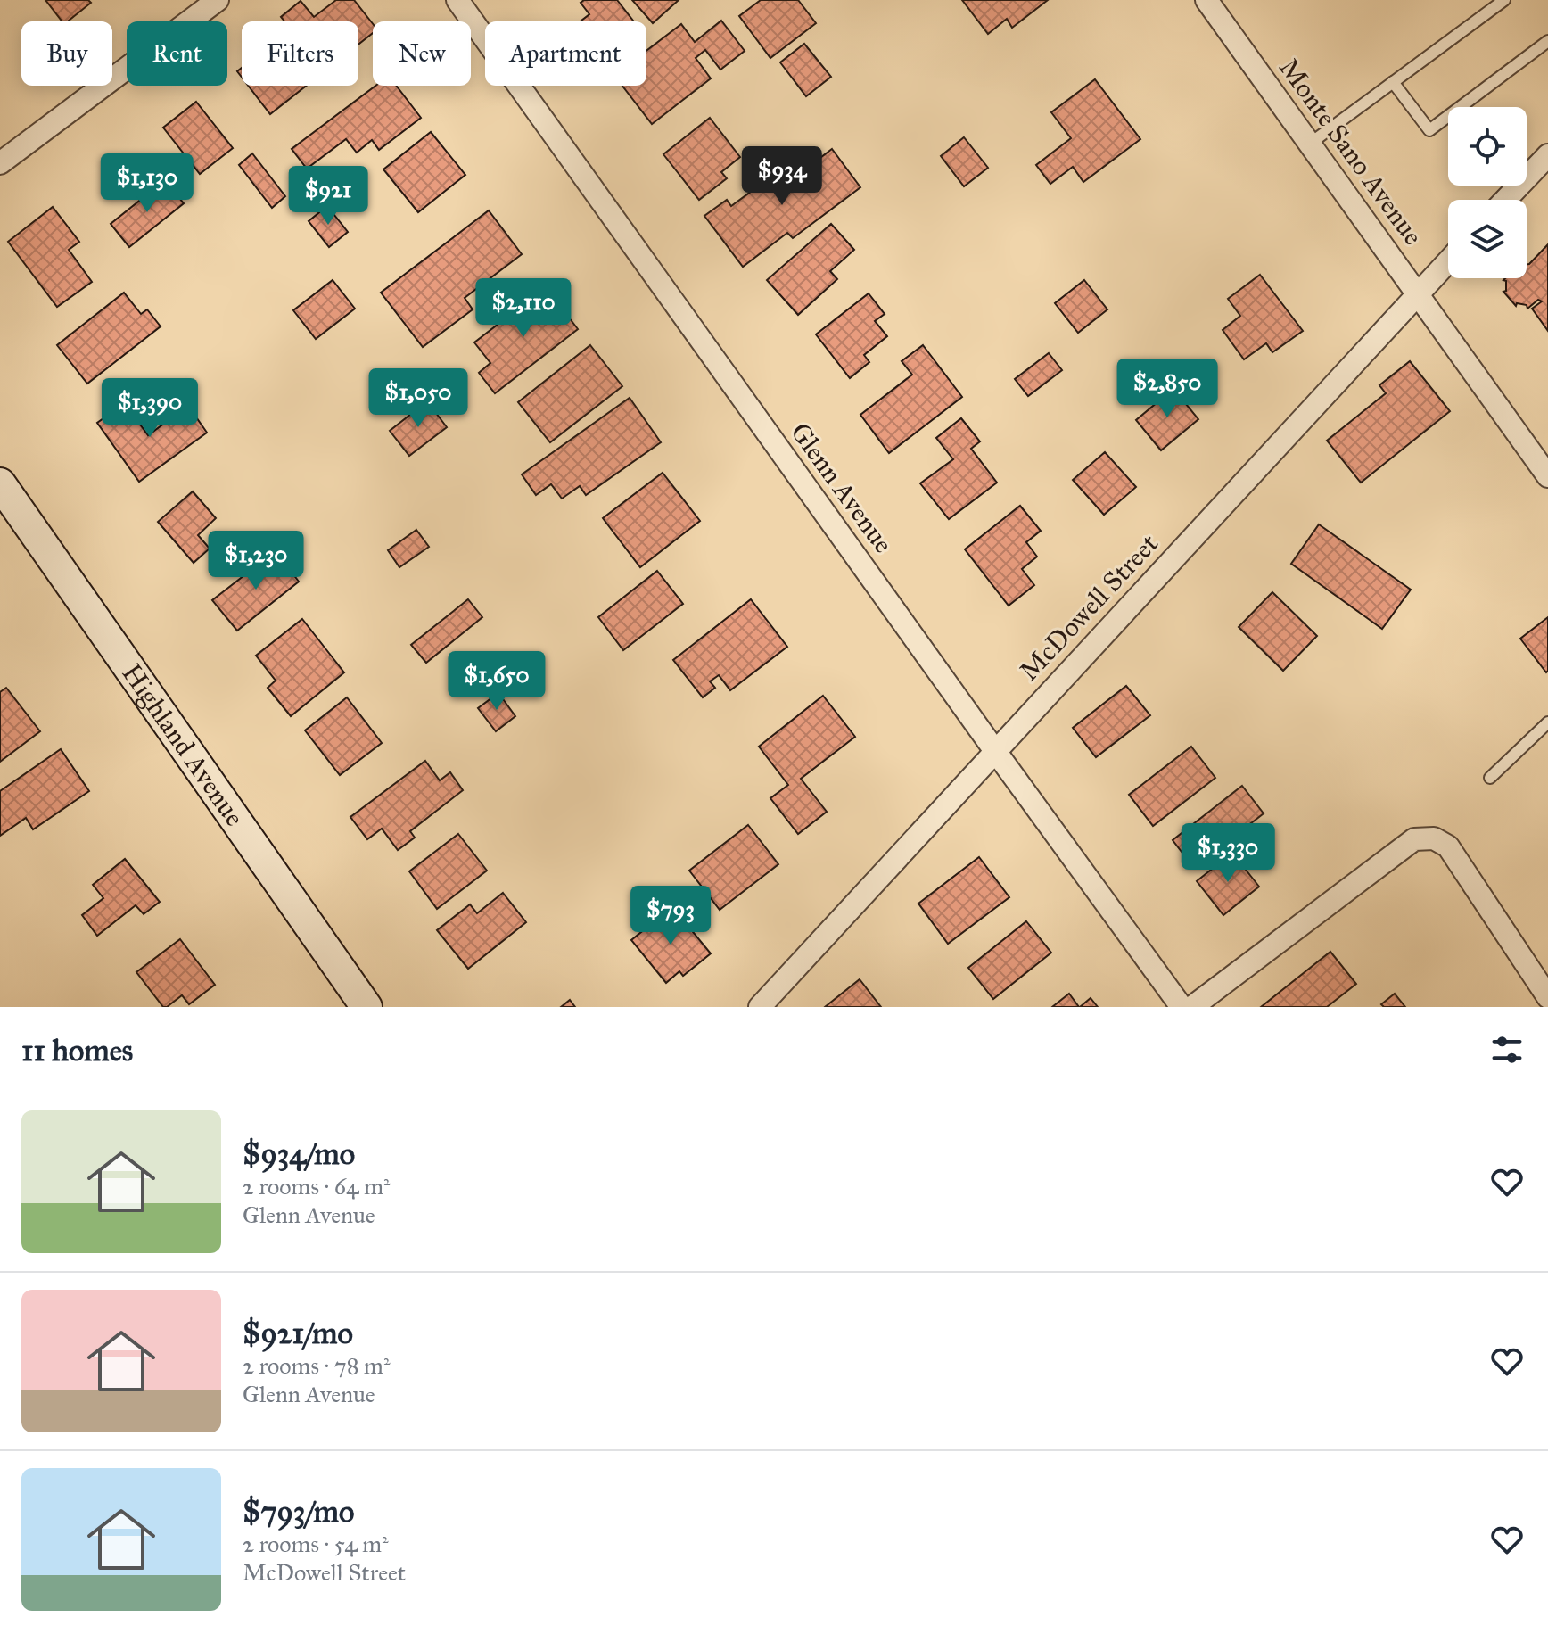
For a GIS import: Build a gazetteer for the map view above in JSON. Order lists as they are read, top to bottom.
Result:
{
  "streets": {
    "main road": ["Highland Avenue"],
    "street": ["Monte Sano Avenue", "Glenn Avenue", "McDowell Street"]
  },
  "crossings": [
    ["Monte Sano Avenue", "McDowell Street"],
    ["Glenn Avenue", "McDowell Street"]
  ],
  "page": {
    "chip": [
      "Buy",
      "Rent",
      "Filters",
      "New",
      "Apartment"
    ],
    "price": [
      "$934",
      "$1,130",
      "$921",
      "$2,110",
      "$2,850",
      "$1,050",
      "$1,390",
      "$1,230",
      "$1,650",
      "$1,330",
      "$793"
    ],
    "heading": "11 homes",
    "list": [
      {
        "name": "$934/mo",
        "note": "2 rooms · 64 m² · Glenn Avenue"
      },
      {
        "name": "$921/mo",
        "note": "2 rooms · 78 m² · Glenn Avenue"
      },
      {
        "name": "$793/mo",
        "note": "2 rooms · 54 m² · McDowell Street"
      }
    ]
  }
}
